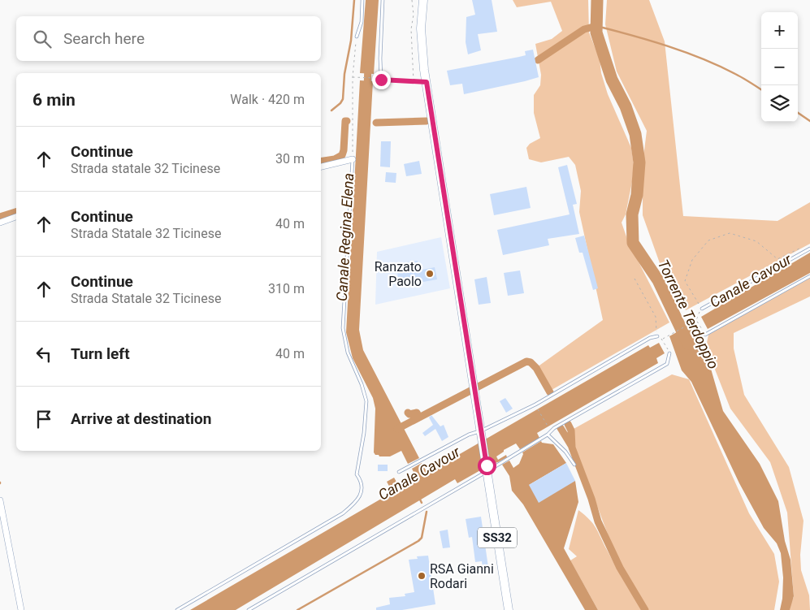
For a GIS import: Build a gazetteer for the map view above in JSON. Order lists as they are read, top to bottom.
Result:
{
  "streets": {
    "main road": ["SS32"]
  },
  "water": ["Canale Regina Elena", "Canale Cavour", "Torrente Terdoppio"],
  "places": ["Ranzato Paolo", "RSA Gianni Rodari"],
  "page": {
    "map_buttons": ["+", "−"],
    "search": "Search here",
    "heading": ["6 min", "Walk · 420 m"],
    "list": [
      ["Continue", "Strada statale 32 Ticinese", "30 m"],
      ["Continue", "Strada Statale 32 Ticinese", "40 m"],
      ["Continue", "Strada Statale 32 Ticinese", "310 m"],
      ["Turn left", "40 m"],
      "Arrive at destination"
    ]
  }
}
